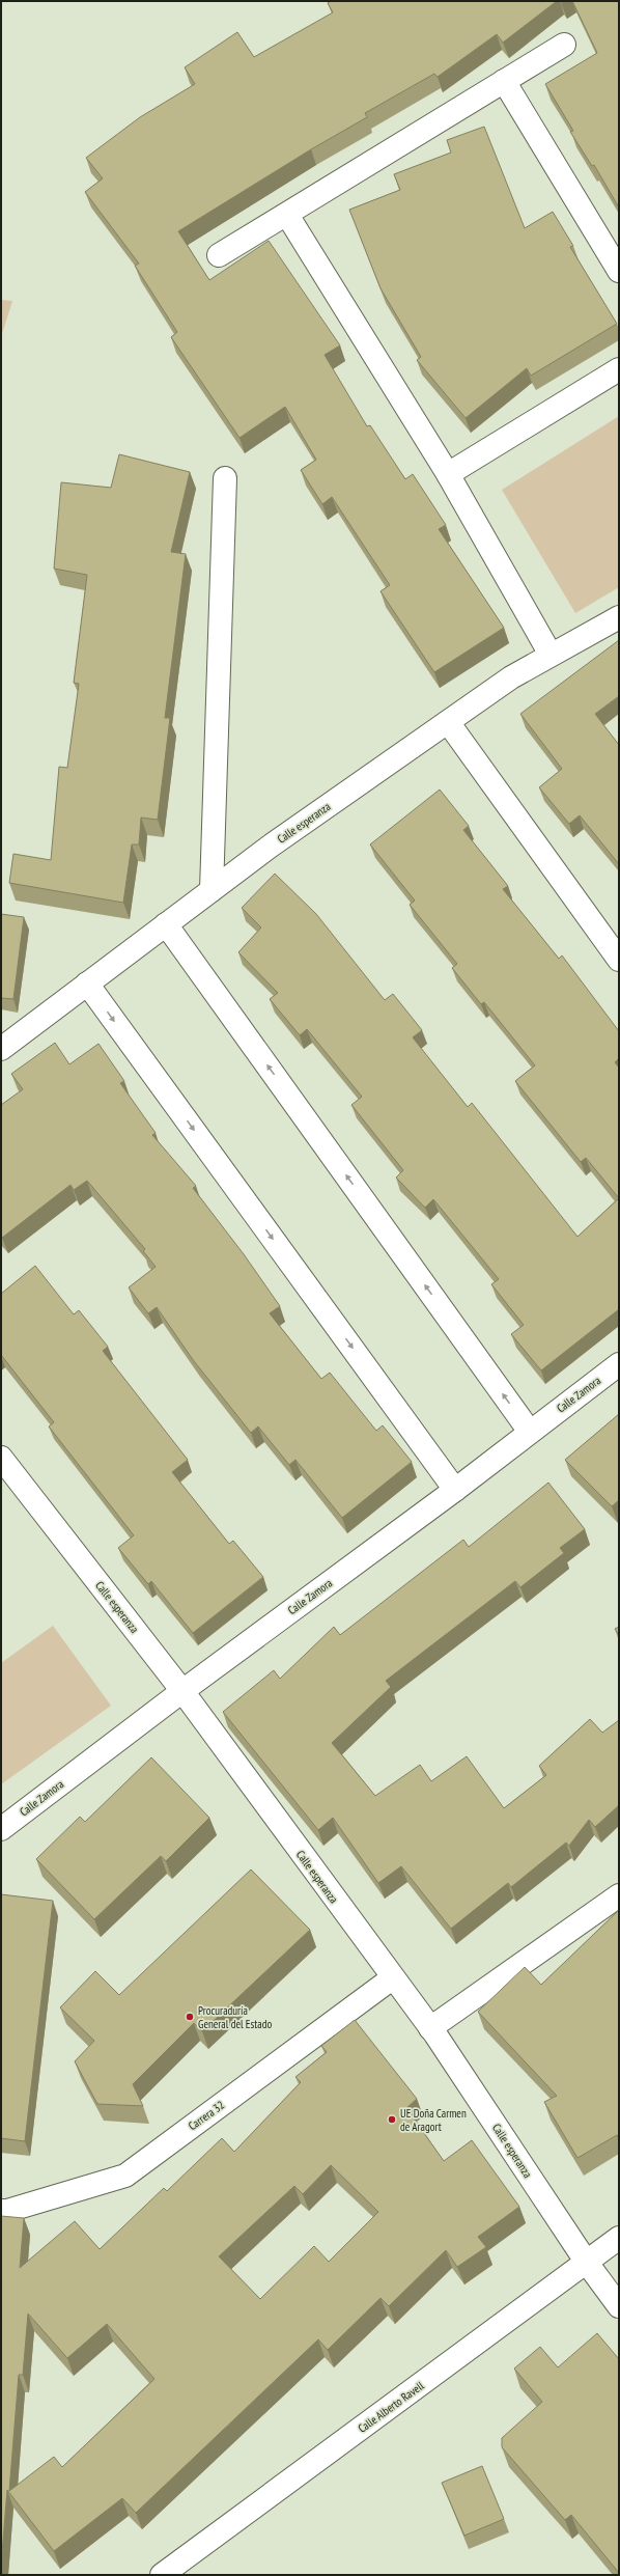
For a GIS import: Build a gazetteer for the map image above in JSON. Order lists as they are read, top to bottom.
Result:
{
  "streets": {
    "street": [
      "Calle esperanza",
      "Calle Zamora",
      "Carrera 32",
      "Calle Alberto Ravell"
    ]
  },
  "crossings": [
    ["Calle esperanza", "Calle Zamora"],
    ["Calle esperanza", "Carrera 32"],
    ["Calle esperanza", "Calle Alberto Ravell"]
  ],
  "places": ["Procuraduría General del Estado", "UE Doña Carmen de Aragort"]
}
